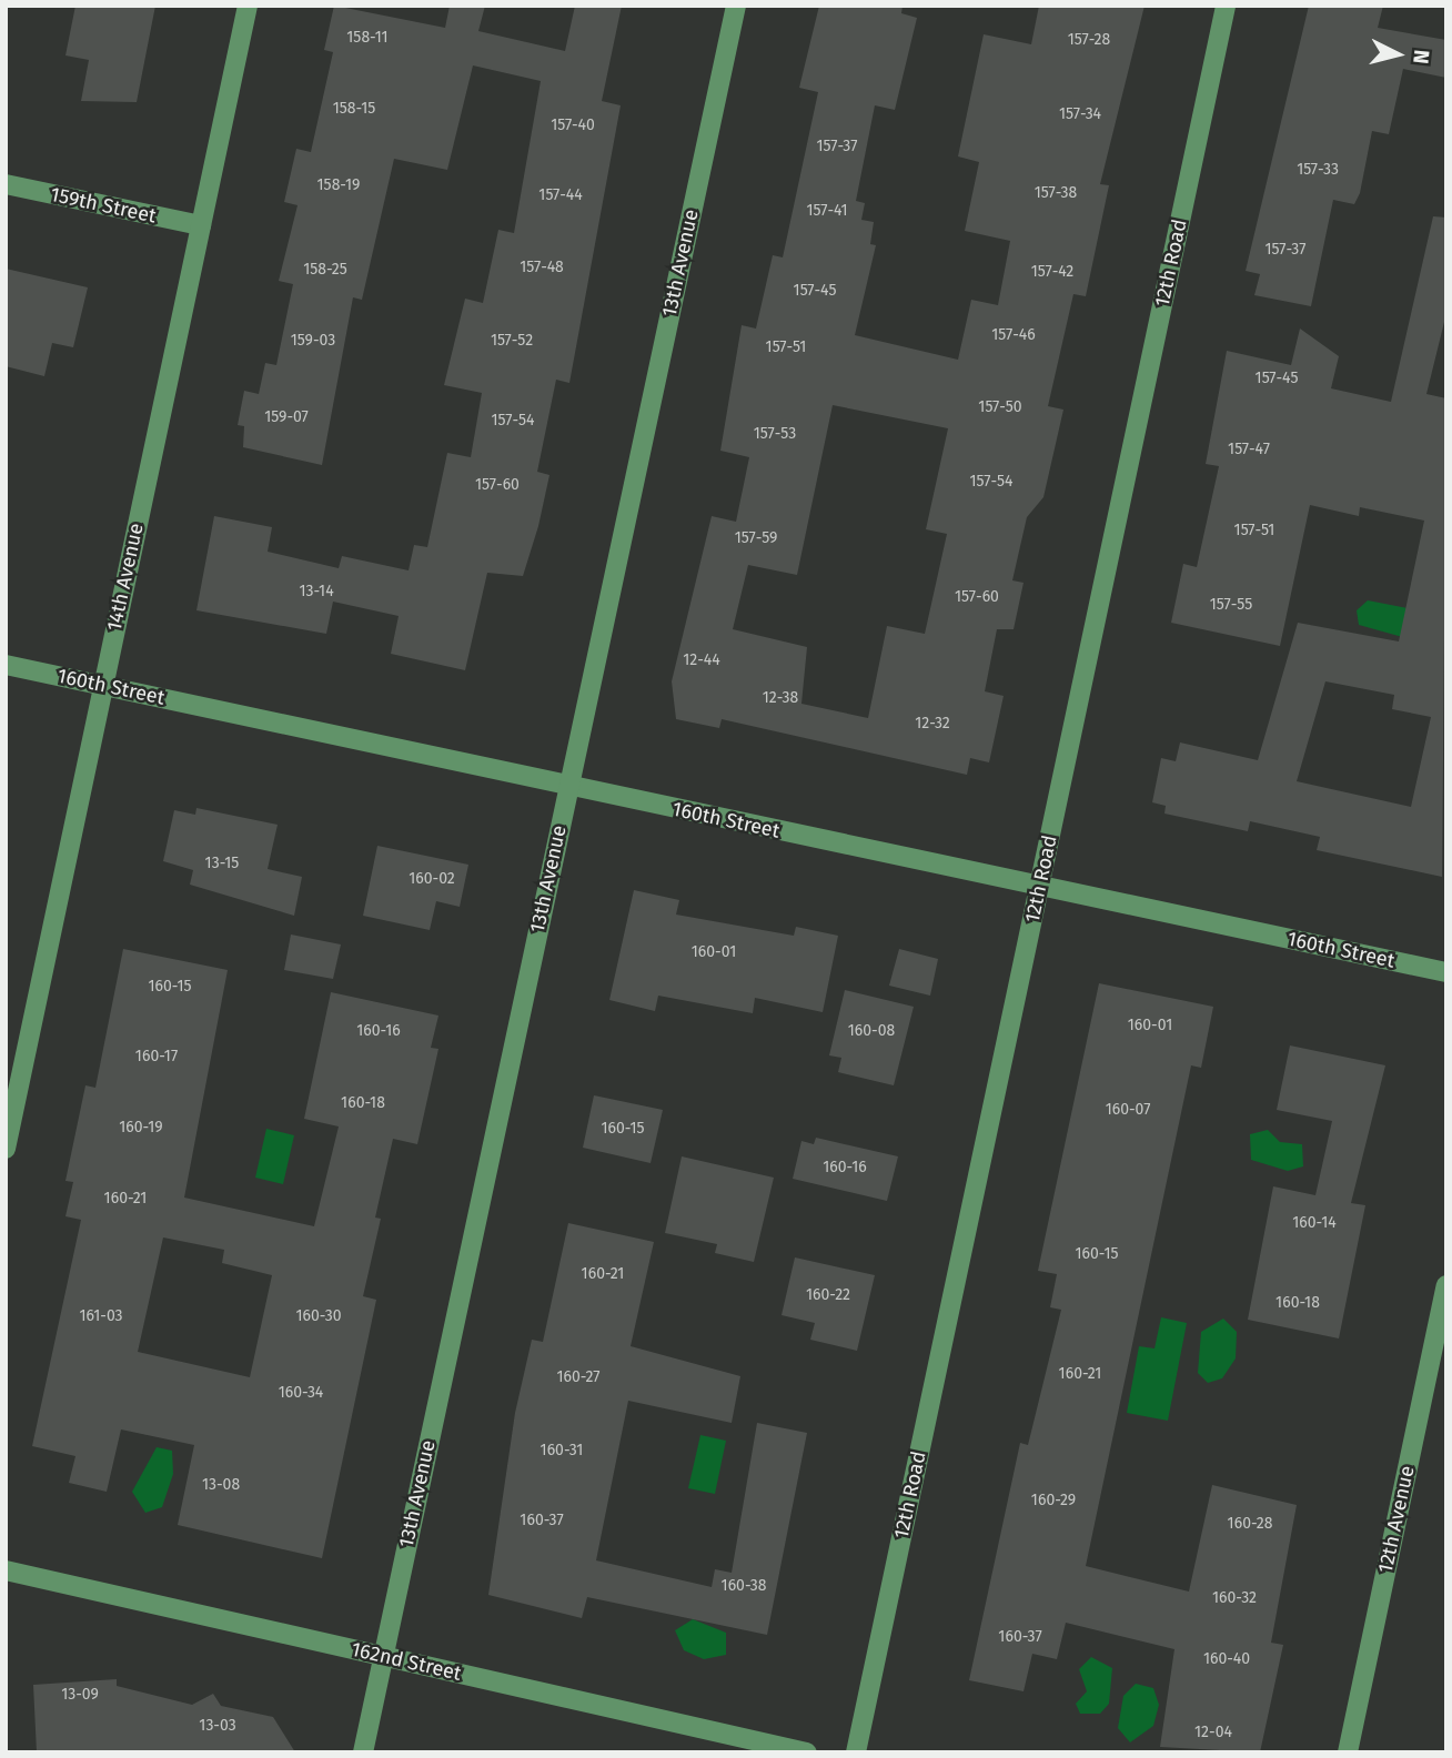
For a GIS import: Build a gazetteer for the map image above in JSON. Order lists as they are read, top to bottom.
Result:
{
  "streets": {
    "street": [
      "159th Street",
      "13th Avenue",
      "12th Road",
      "14th Avenue",
      "160th Street",
      "12th Avenue",
      "162nd Street"
    ]
  },
  "crossings": [
    ["159th Street", "14th Avenue"],
    ["13th Avenue", "160th Street"],
    ["13th Avenue", "162nd Street"],
    ["12th Road", "160th Street"],
    ["14th Avenue", "160th Street"]
  ],
  "house_numbers": [
    "158-11",
    "157-28",
    "158-15",
    "157-34",
    "157-40",
    "157-37",
    "157-33",
    "158-19",
    "157-38",
    "157-44",
    "157-41",
    "157-37",
    "157-48",
    "158-25",
    "157-42",
    "157-45",
    "157-46",
    "159-03",
    "157-52",
    "157-51",
    "157-45",
    "157-50",
    "159-07",
    "157-54",
    "157-53",
    "157-47",
    "157-54",
    "157-60",
    "157-51",
    "157-59",
    "13-14",
    "157-60",
    "157-55",
    "12-44",
    "12-38",
    "12-32",
    "13-15",
    "160-02",
    "160-01",
    "160-15",
    "160-01",
    "160-16",
    "160-08",
    "160-17",
    "160-18",
    "160-07",
    "160-19",
    "160-15",
    "160-16",
    "160-21",
    "160-14",
    "160-15",
    "160-21",
    "160-22",
    "160-18",
    "161-03",
    "160-30",
    "160-21",
    "160-27",
    "160-34",
    "160-31",
    "13-08",
    "160-29",
    "160-37",
    "160-28",
    "160-38",
    "160-32",
    "160-37",
    "160-40",
    "13-09",
    "13-03",
    "12-04"
  ],
  "north": "right"
}
